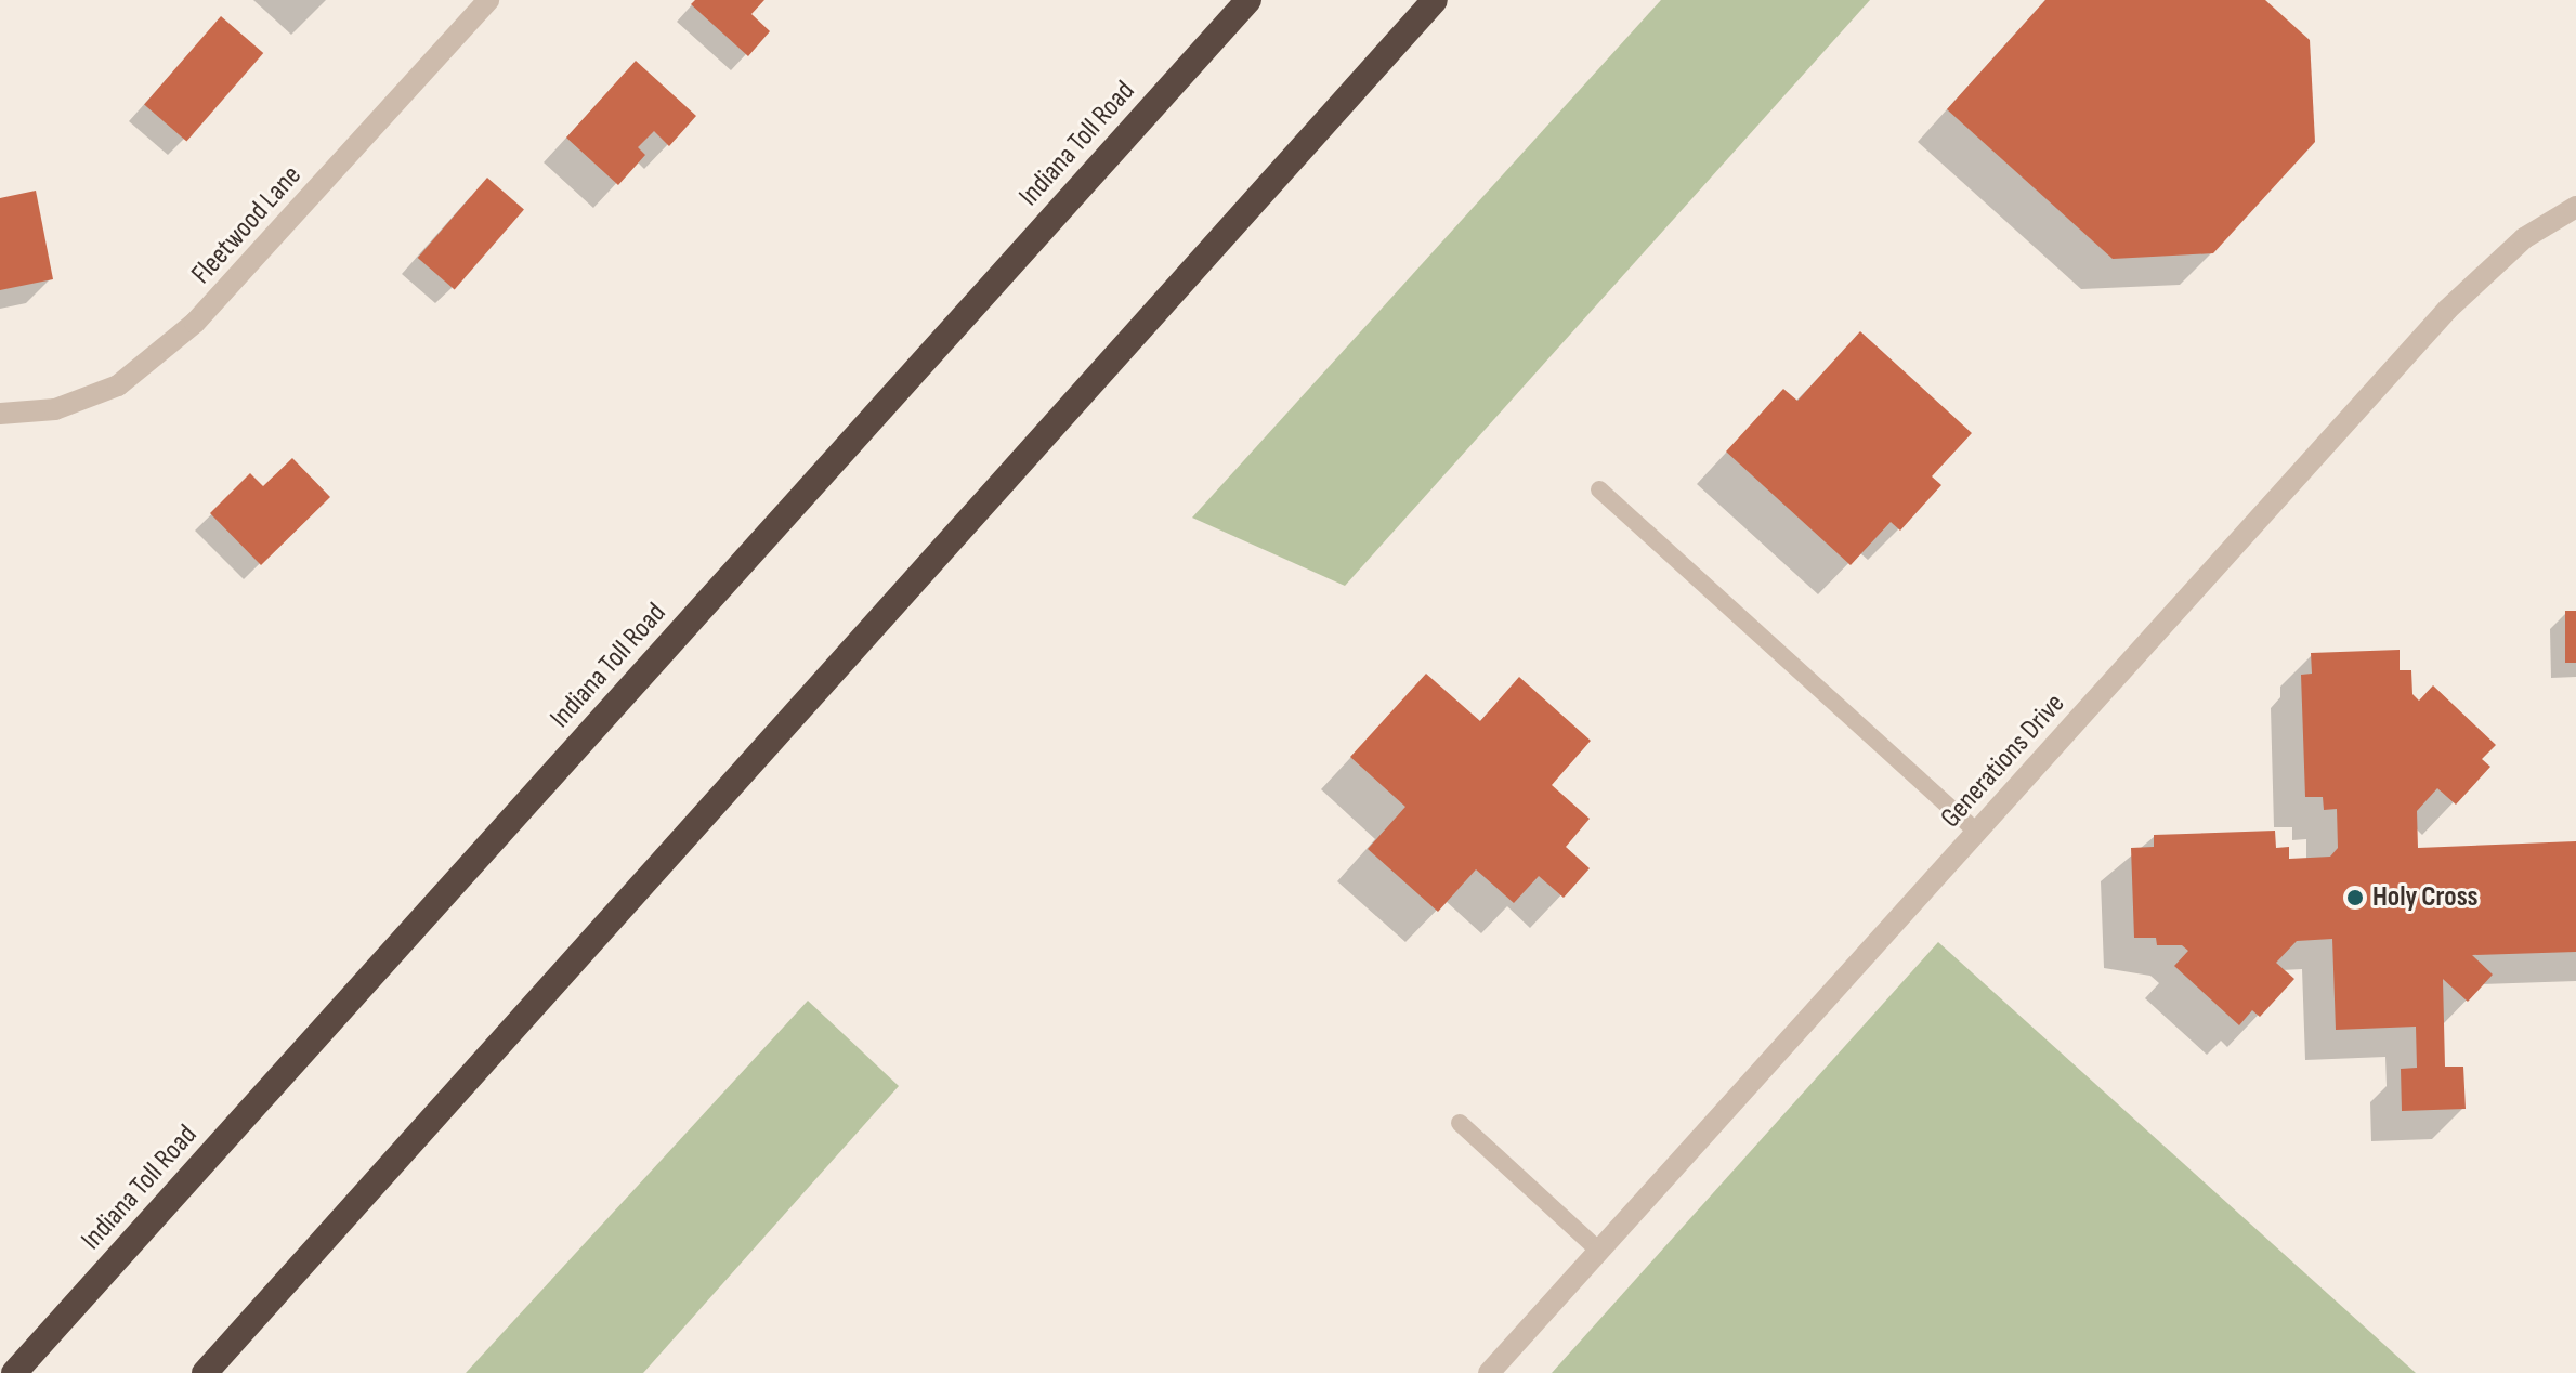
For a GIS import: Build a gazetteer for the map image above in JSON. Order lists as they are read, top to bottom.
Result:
{
  "streets": {
    "highway": ["Indiana Toll Road"],
    "street": ["Fleetwood Lane", "Generations Drive"]
  },
  "places": ["Holy Cross"]
}
